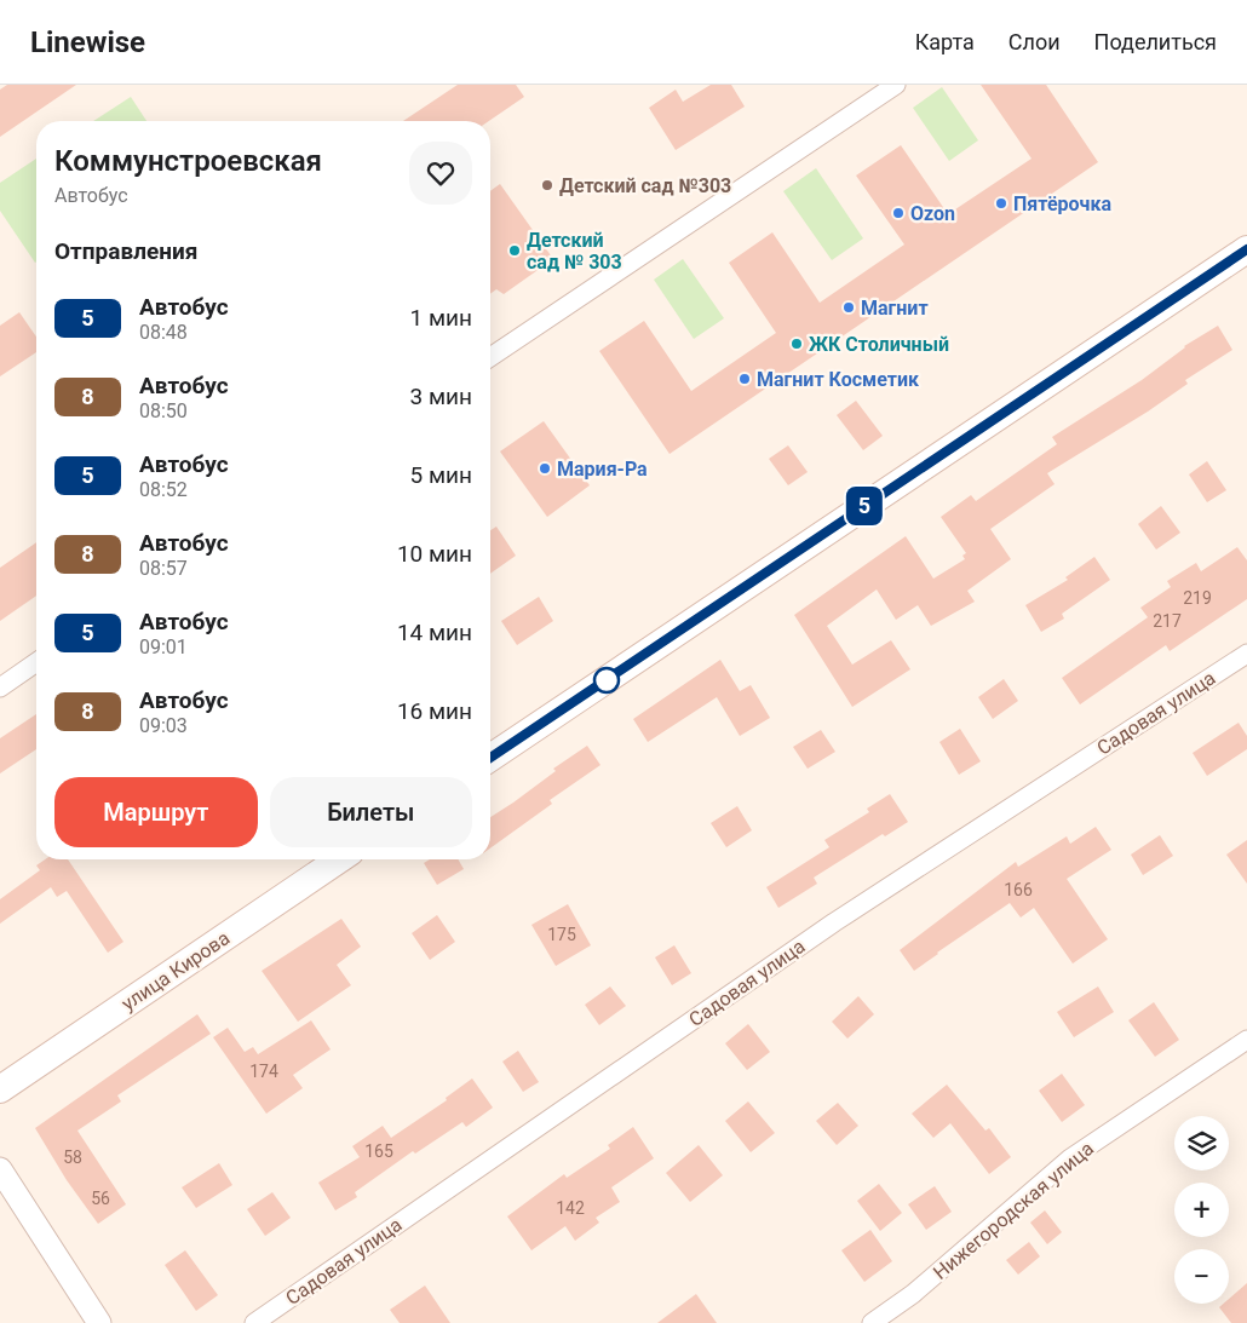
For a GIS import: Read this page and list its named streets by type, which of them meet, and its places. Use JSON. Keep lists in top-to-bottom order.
{
  "streets": {
    "main road": ["улица Кирова"],
    "street": ["Садовая улица", "Нижегородская улица"]
  },
  "places": [
    "Детский сад №303",
    "Пятёрочка",
    "Ozon",
    "Детский сад № 303",
    "Магнит",
    "ЖК Столичный",
    "Магнит Косметик",
    "Мария-Ра"
  ],
  "lines": ["bus line 5"],
  "house_numbers": [
    "219",
    "217",
    "166",
    "175",
    "174",
    "165",
    "58",
    "56",
    "142"
  ],
  "page": {
    "header": "Linewise",
    "nav": ["Карта", "Слои", "Поделиться"],
    "on_map": "5",
    "heading": [
      ["Коммунстроевская", "Автобус"],
      "Отправления"
    ],
    "list": [
      {
        "mark": "5",
        "name": "Автобус",
        "note": "08:48",
        "value": "1 мин"
      },
      {
        "mark": "8",
        "name": "Автобус",
        "note": "08:50",
        "value": "3 мин"
      },
      {
        "mark": "5",
        "name": "Автобус",
        "note": "08:52",
        "value": "5 мин"
      },
      {
        "mark": "8",
        "name": "Автобус",
        "note": "08:57",
        "value": "10 мин"
      },
      {
        "mark": "5",
        "name": "Автобус",
        "note": "09:01",
        "value": "14 мин"
      },
      {
        "mark": "8",
        "name": "Автобус",
        "note": "09:03",
        "value": "16 мин"
      }
    ],
    "buttons": ["Маршрут", "Билеты"],
    "map_buttons": ["+", "−"]
  }
}
